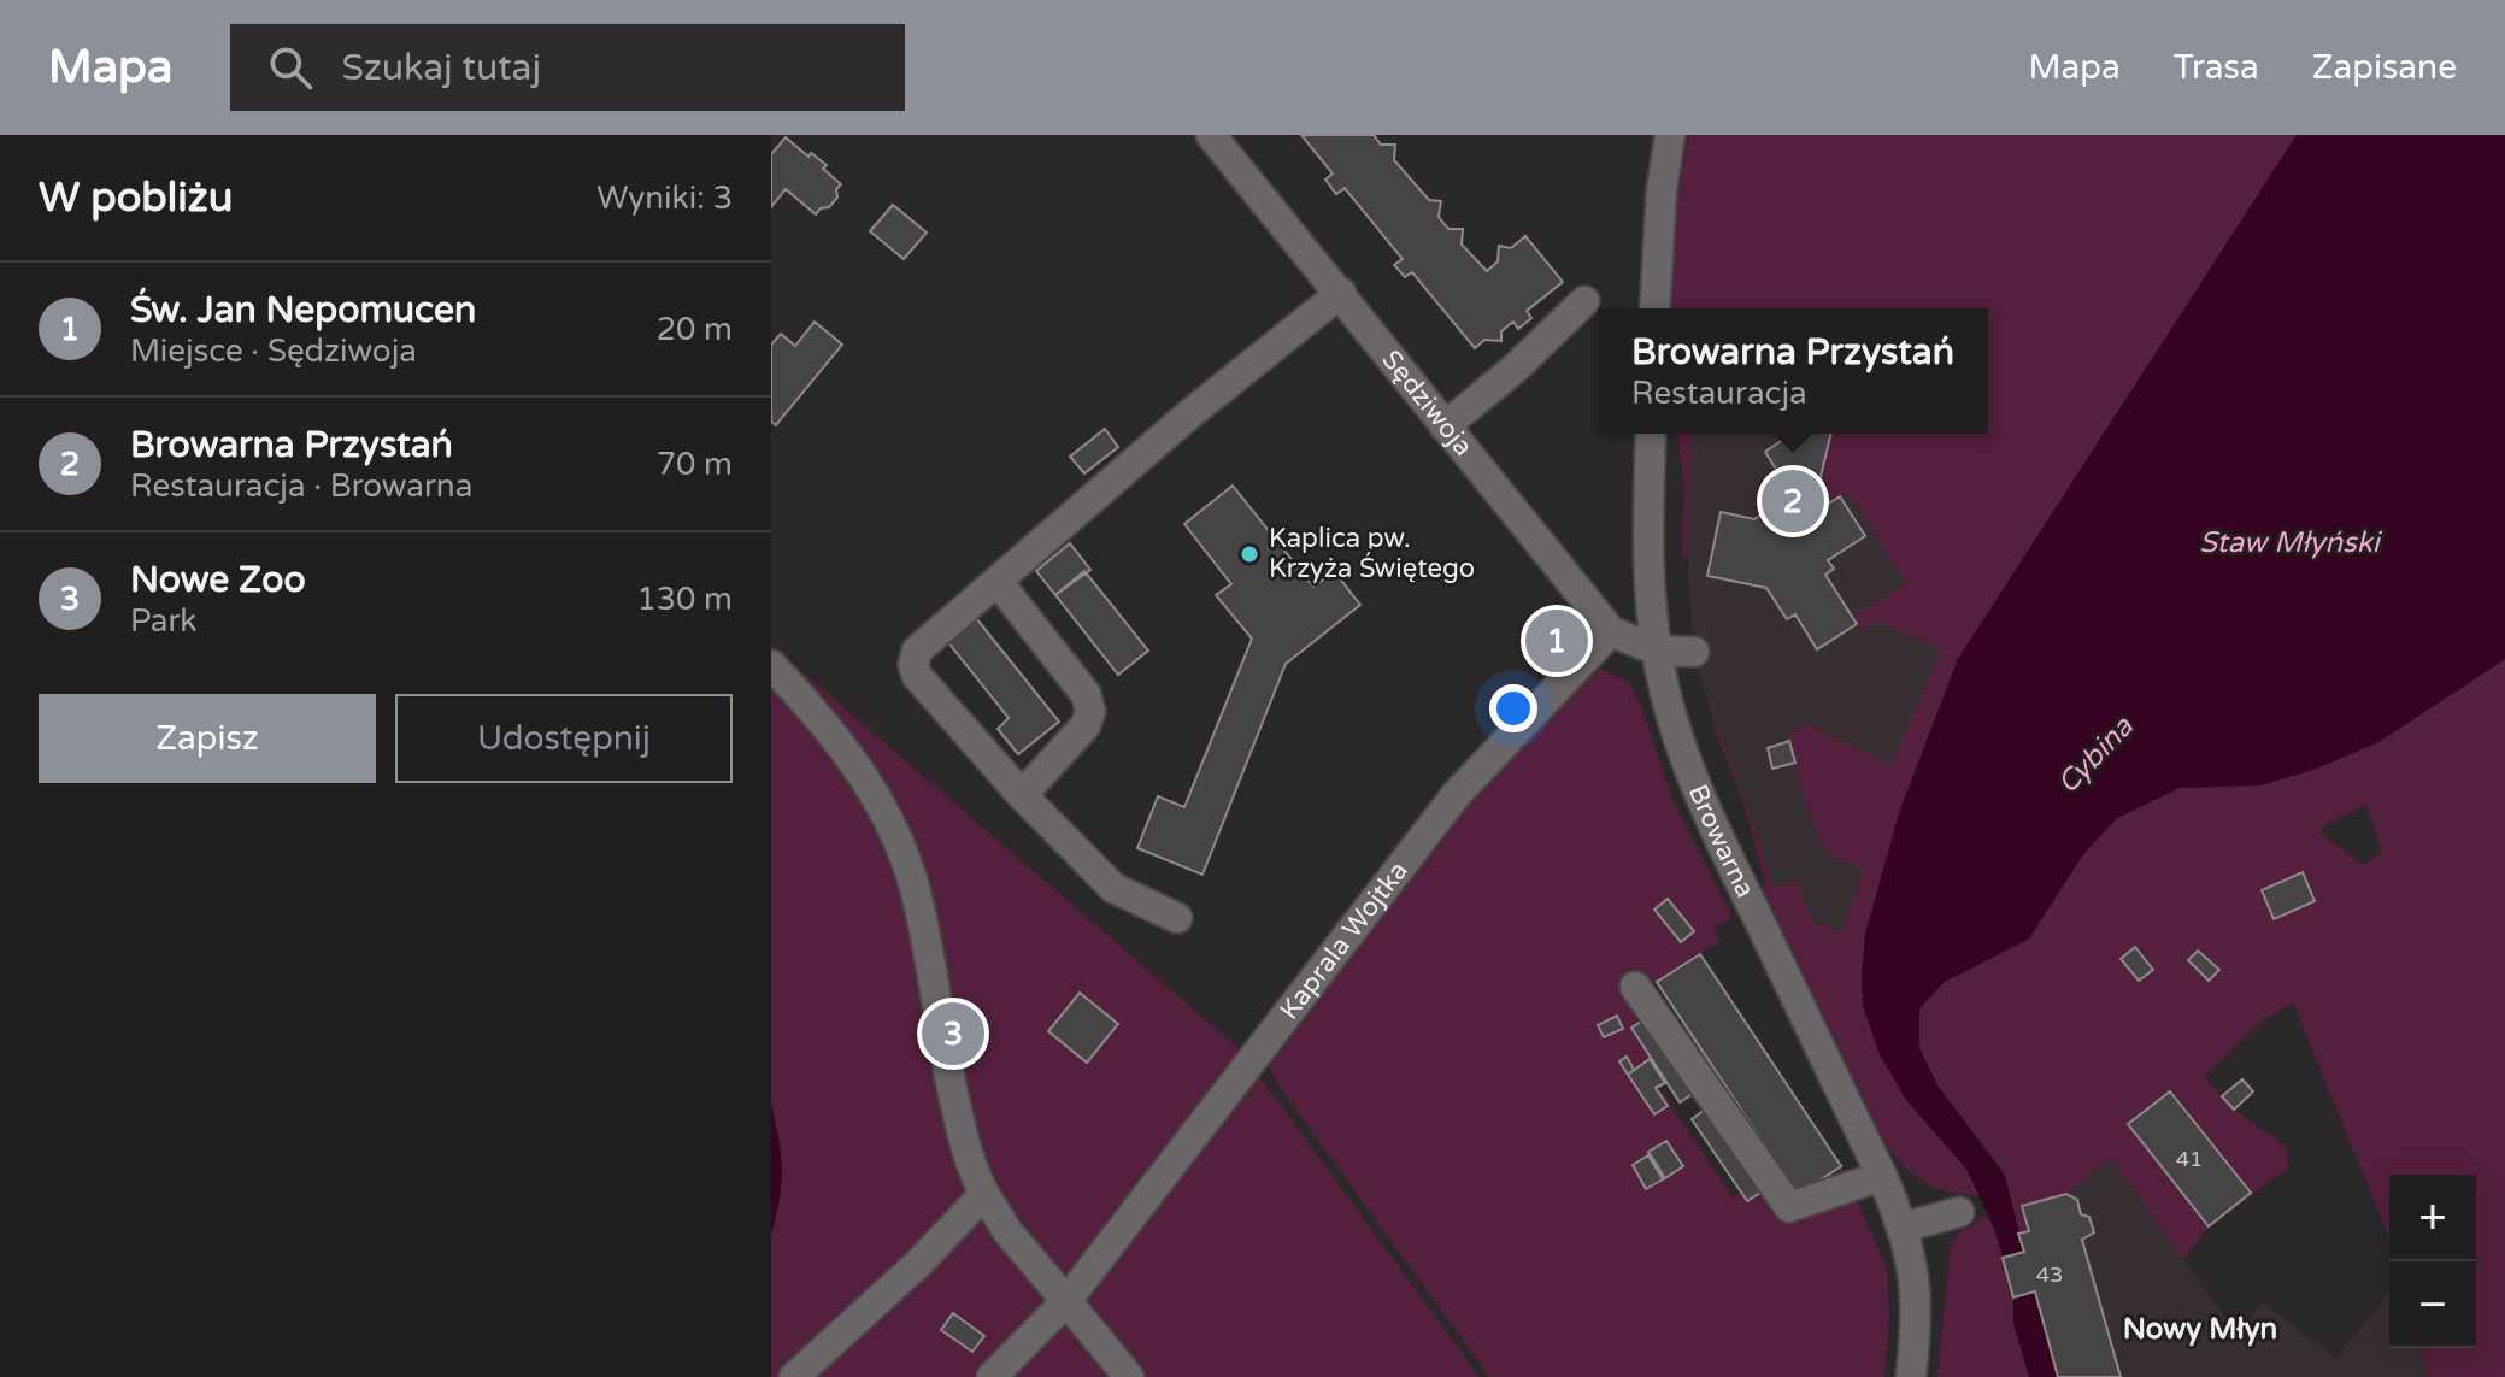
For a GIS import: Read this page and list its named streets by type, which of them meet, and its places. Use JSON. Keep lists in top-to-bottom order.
{
  "streets": {
    "street": ["Sędziwoja", "Browarna", "Kaprala Wojtka"]
  },
  "crossings": [
    ["Sędziwoja", "Browarna"],
    ["Sędziwoja", "Kaprala Wojtka"]
  ],
  "districts": ["Nowy Młyn"],
  "water": ["Staw Młyński", "Cybina"],
  "places": ["Kaplica pw. Krzyża Świętego"],
  "house_numbers": ["41", "43"],
  "page": {
    "header": "Mapa",
    "search": "Szukaj tutaj",
    "nav": ["Mapa", "Trasa", "Zapisane"],
    "heading": ["W pobliżu", "Wyniki: 3"],
    "list": [
      {
        "mark": "1",
        "name": "Św. Jan Nepomucen",
        "note": "Miejsce · Sędziwoja",
        "value": "20 m"
      },
      {
        "mark": "2",
        "name": "Browarna Przystań",
        "note": "Restauracja · Browarna",
        "value": "70 m"
      },
      {
        "mark": "3",
        "name": "Nowe Zoo",
        "note": "Park",
        "value": "130 m"
      }
    ],
    "popup": ["Browarna Przystań", "Restauracja"],
    "pins": ["2", "1", "3"],
    "buttons": ["Zapisz", "Udostępnij"],
    "map_buttons": ["+", "−"]
  }
}
